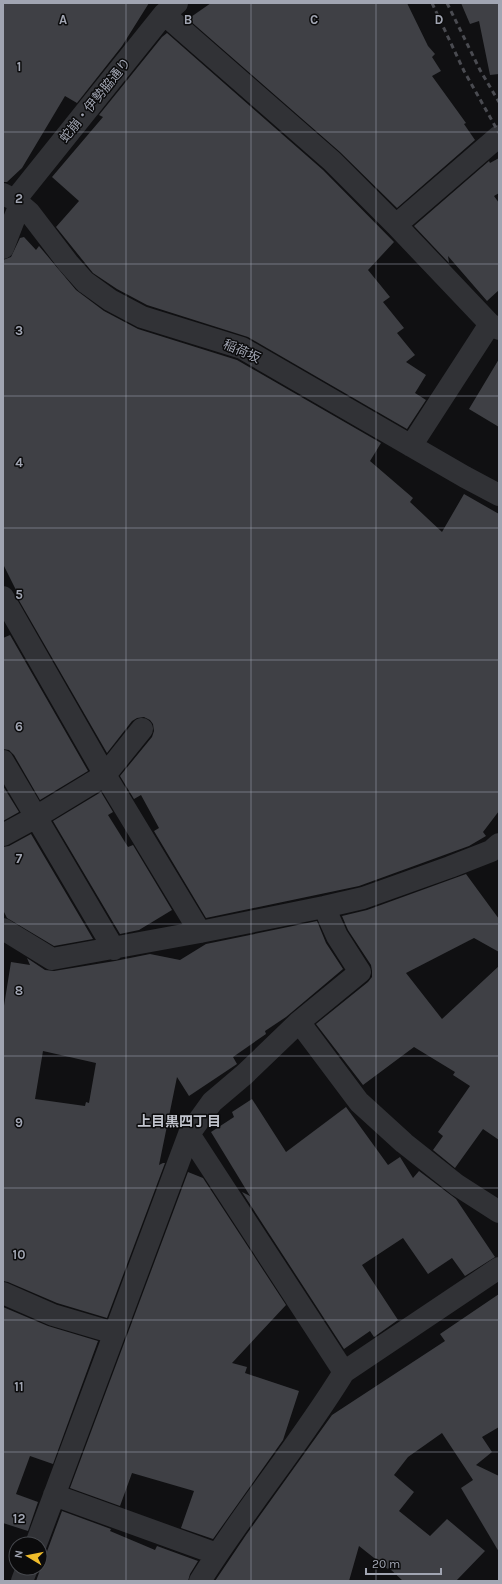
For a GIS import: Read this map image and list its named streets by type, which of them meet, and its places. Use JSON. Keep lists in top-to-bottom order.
{
  "streets": {
    "street": ["蛇崩・伊勢脇通り", "稲荷坂"]
  },
  "crossings": [
    ["蛇崩・伊勢脇通り", "稲荷坂"]
  ],
  "districts": ["上目黒四丁目"],
  "scale_bar": "20 m",
  "north": "left",
  "grid": {
    "columns": [
      "A",
      "B",
      "C",
      "D"
    ],
    "rows": [
      "1",
      "2",
      "3",
      "4",
      "5",
      "6",
      "7",
      "8",
      "9",
      "10",
      "11",
      "12"
    ]
  }
}
